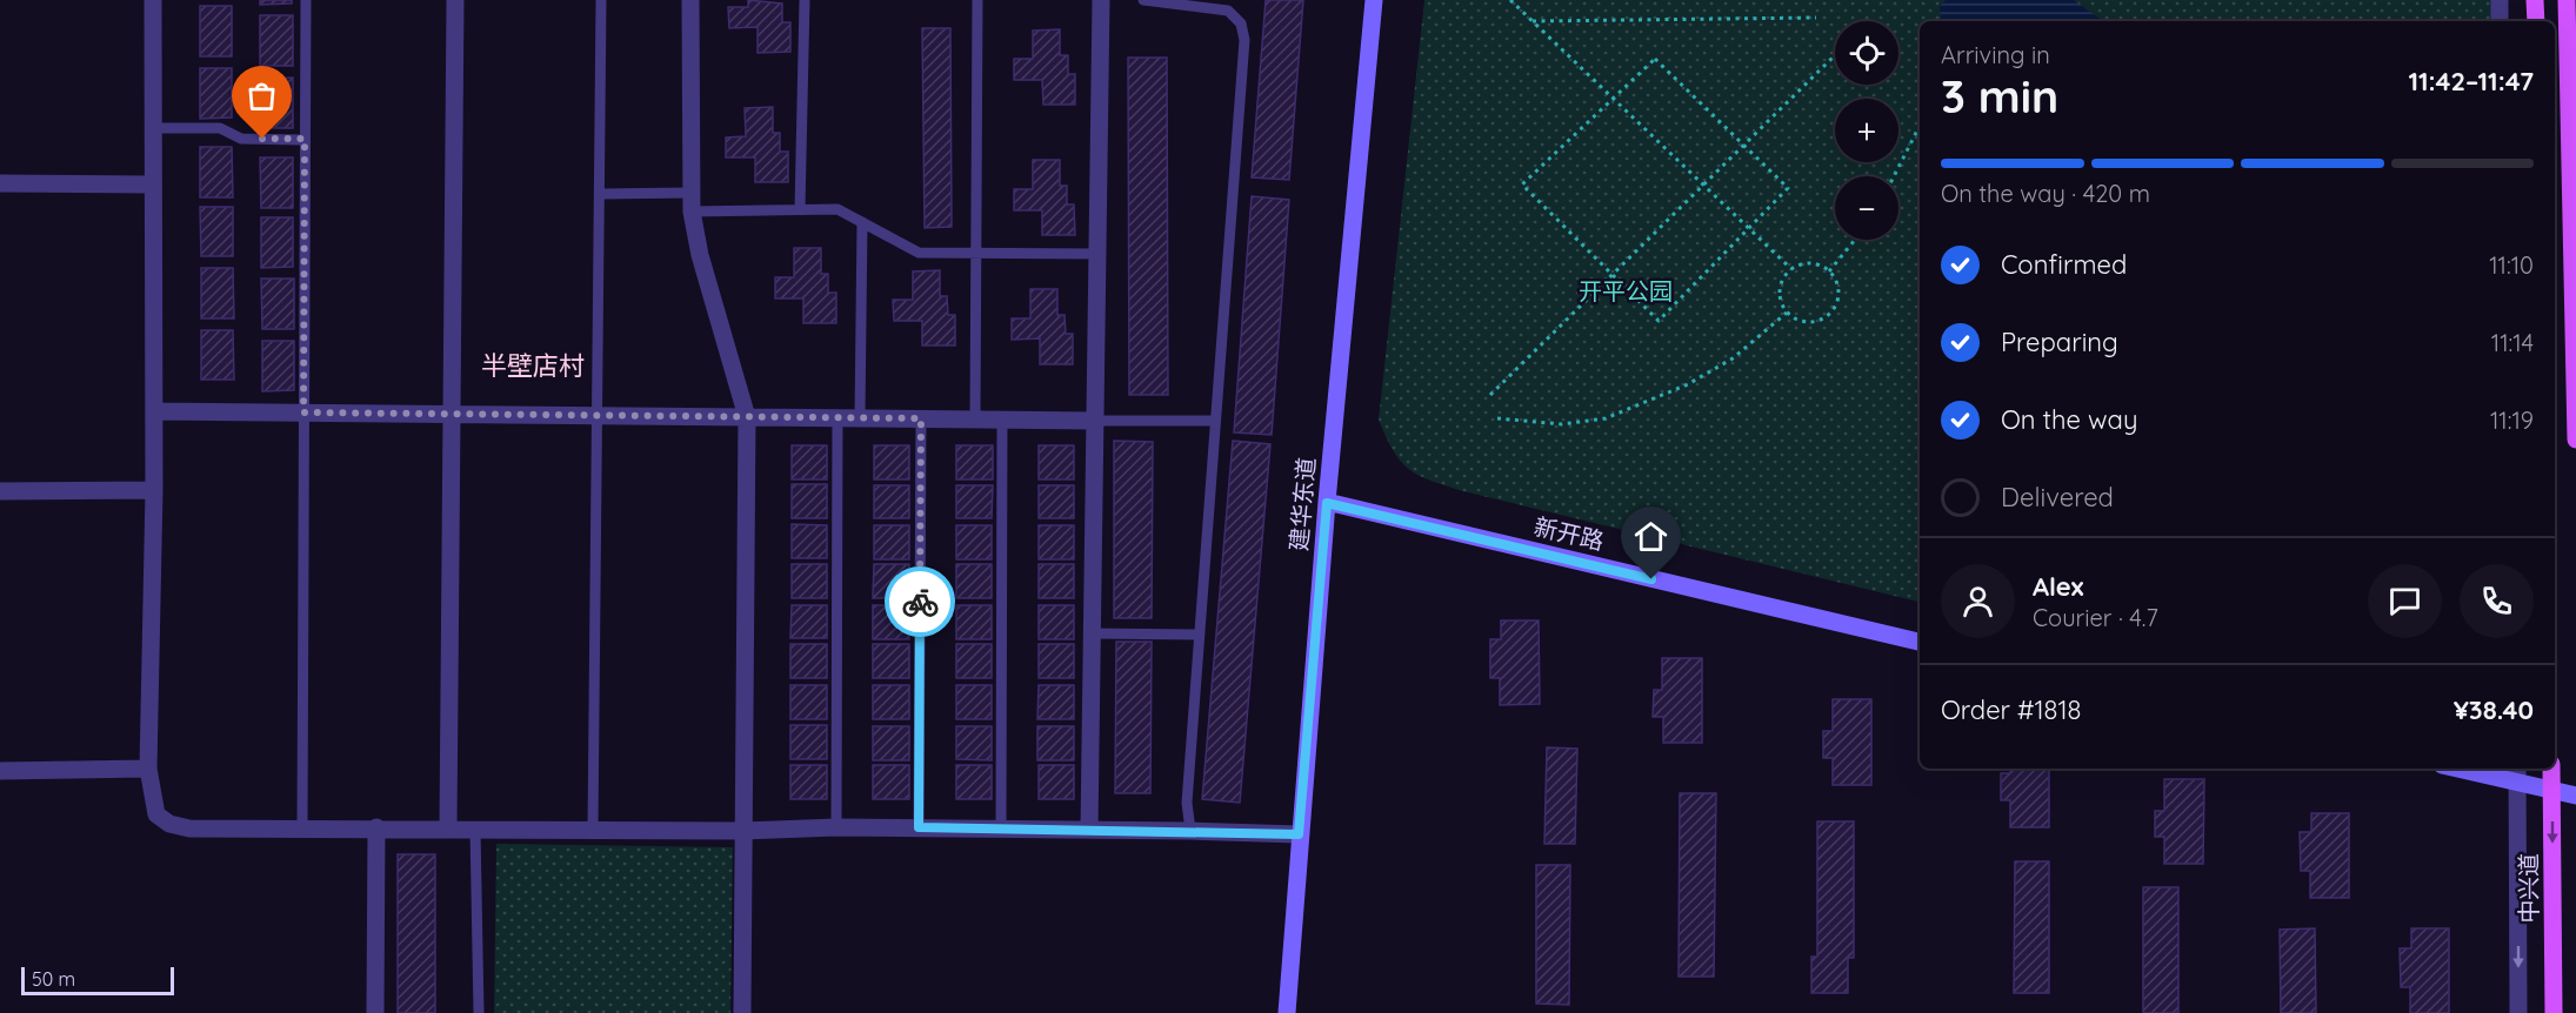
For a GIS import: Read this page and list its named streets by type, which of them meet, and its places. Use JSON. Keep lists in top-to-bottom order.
{
  "streets": {
    "main road": ["建华东道", "新开路", "中兴道"]
  },
  "crossings": [
    ["建华东道", "新开路"]
  ],
  "one_way": ["中兴道"],
  "districts": ["半壁店村"],
  "parks": ["开平公园"],
  "scale_bar": "50 m",
  "page": {
    "map_buttons": ["+", "−"],
    "heading": ["3 min", "Arriving in", "11:42–11:47"],
    "panel": [
      "Alex",
      "Courier · 4.7",
      "Order #1818",
      "¥38.40"
    ],
    "bar": "On the way · 420 m",
    "list": [
      ["Confirmed", "11:10"],
      ["Preparing", "11:14"],
      ["On the way", "11:19"],
      "Delivered"
    ],
    "scale": "50 m"
  }
}
